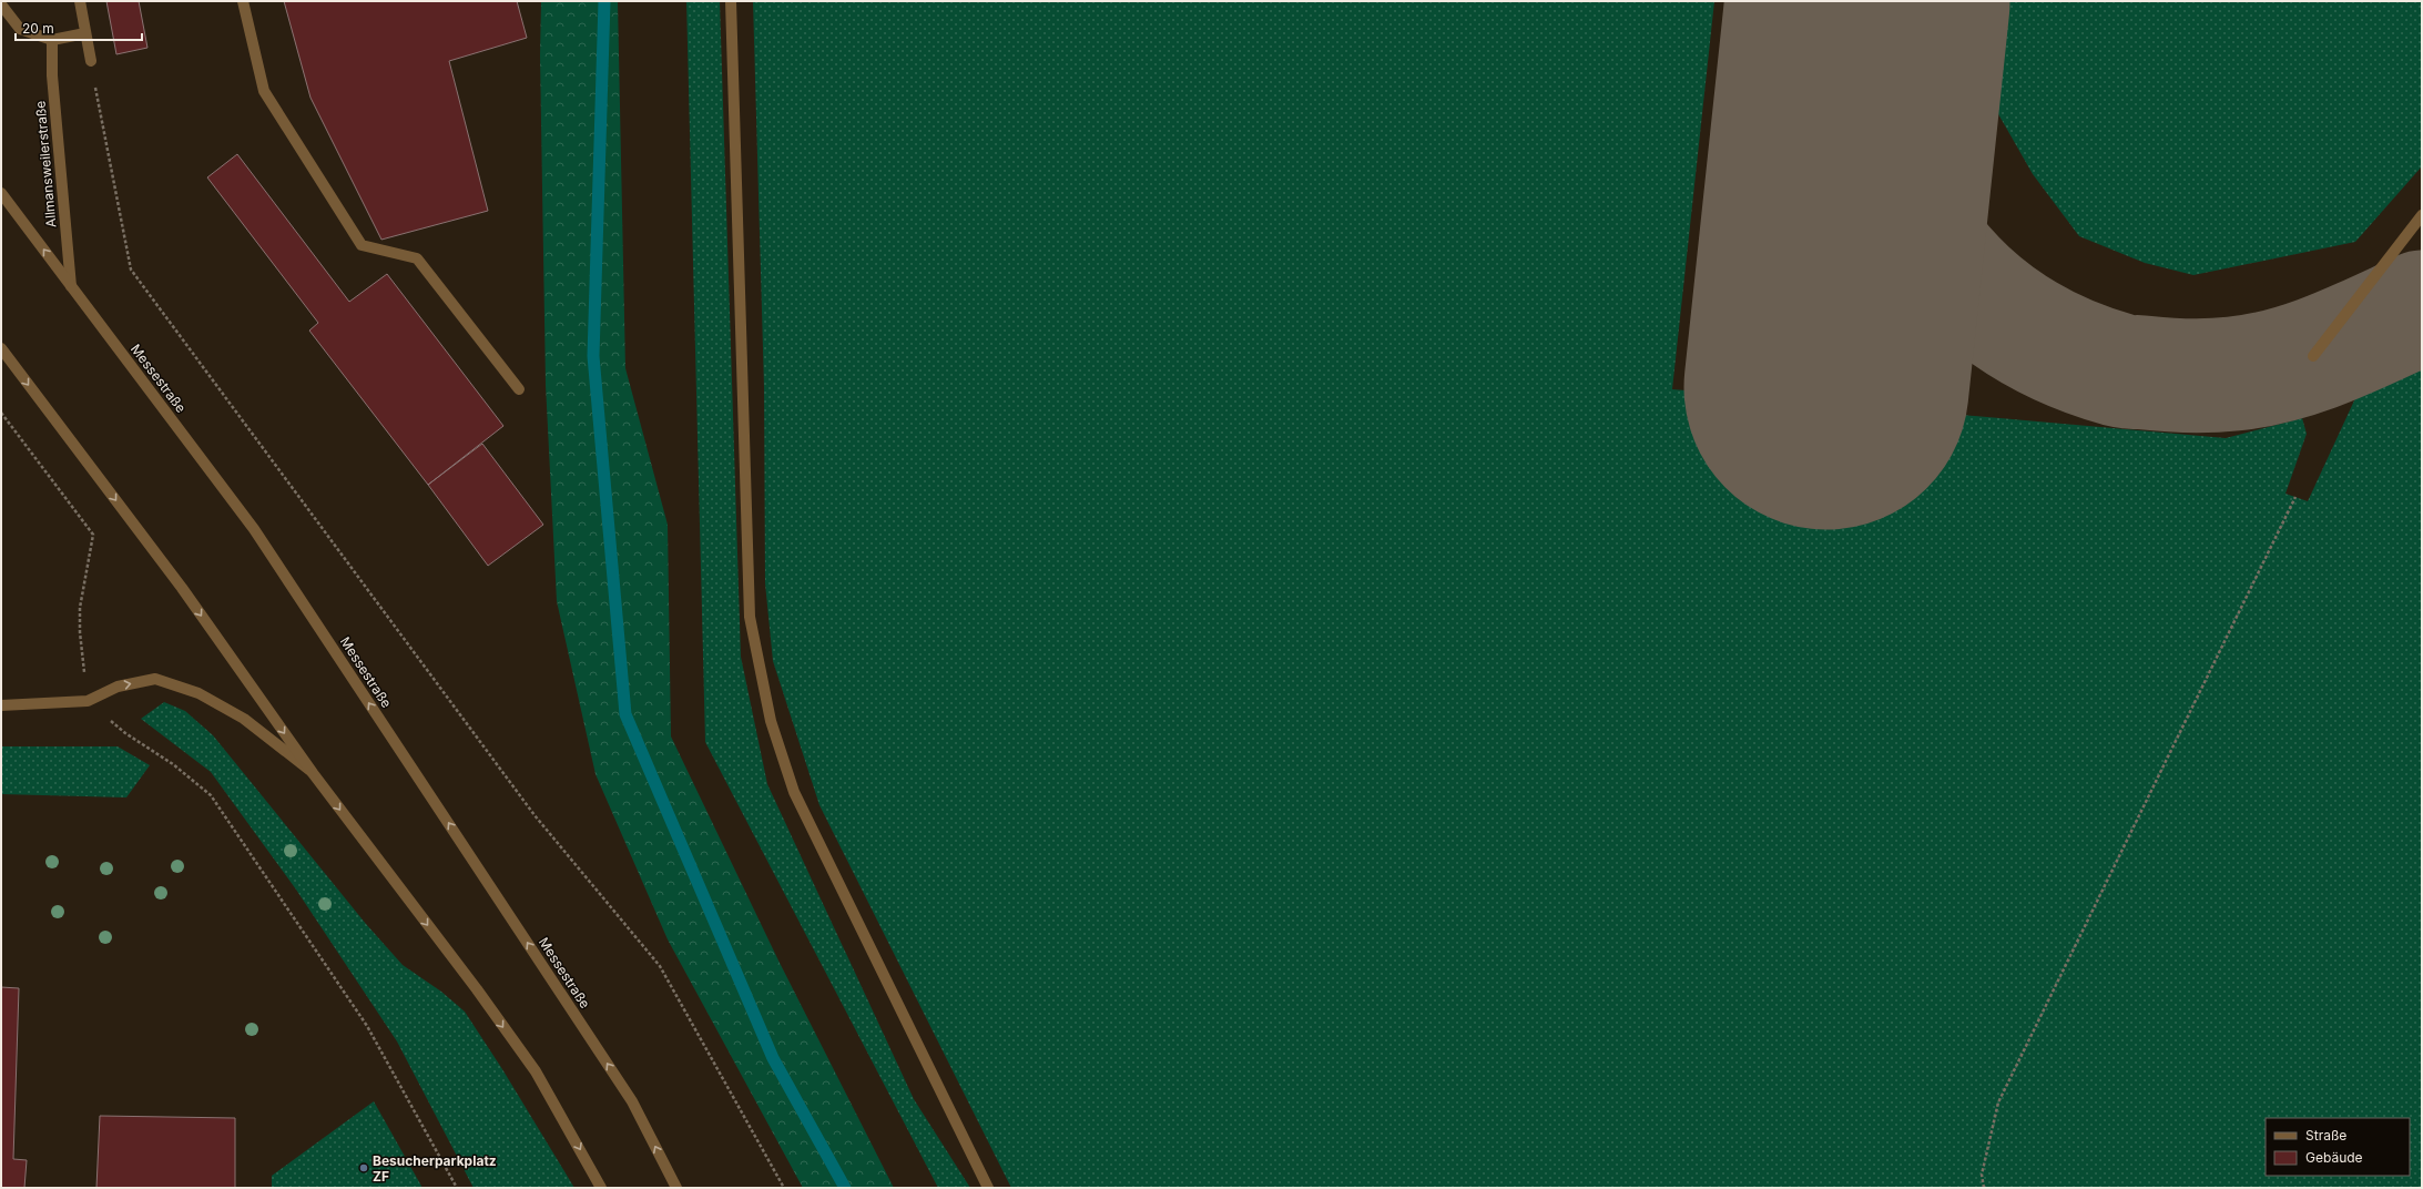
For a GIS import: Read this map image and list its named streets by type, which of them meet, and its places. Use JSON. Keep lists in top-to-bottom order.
{
  "streets": {
    "street": ["Allmansweilerstraße", "Messestraße"]
  },
  "crossings": [
    ["Allmansweilerstraße", "Messestraße"]
  ],
  "places": ["Besucherparkplatz ZF"],
  "legend": ["Straße", "Gebäude"],
  "scale_bar": "20 m"
}
